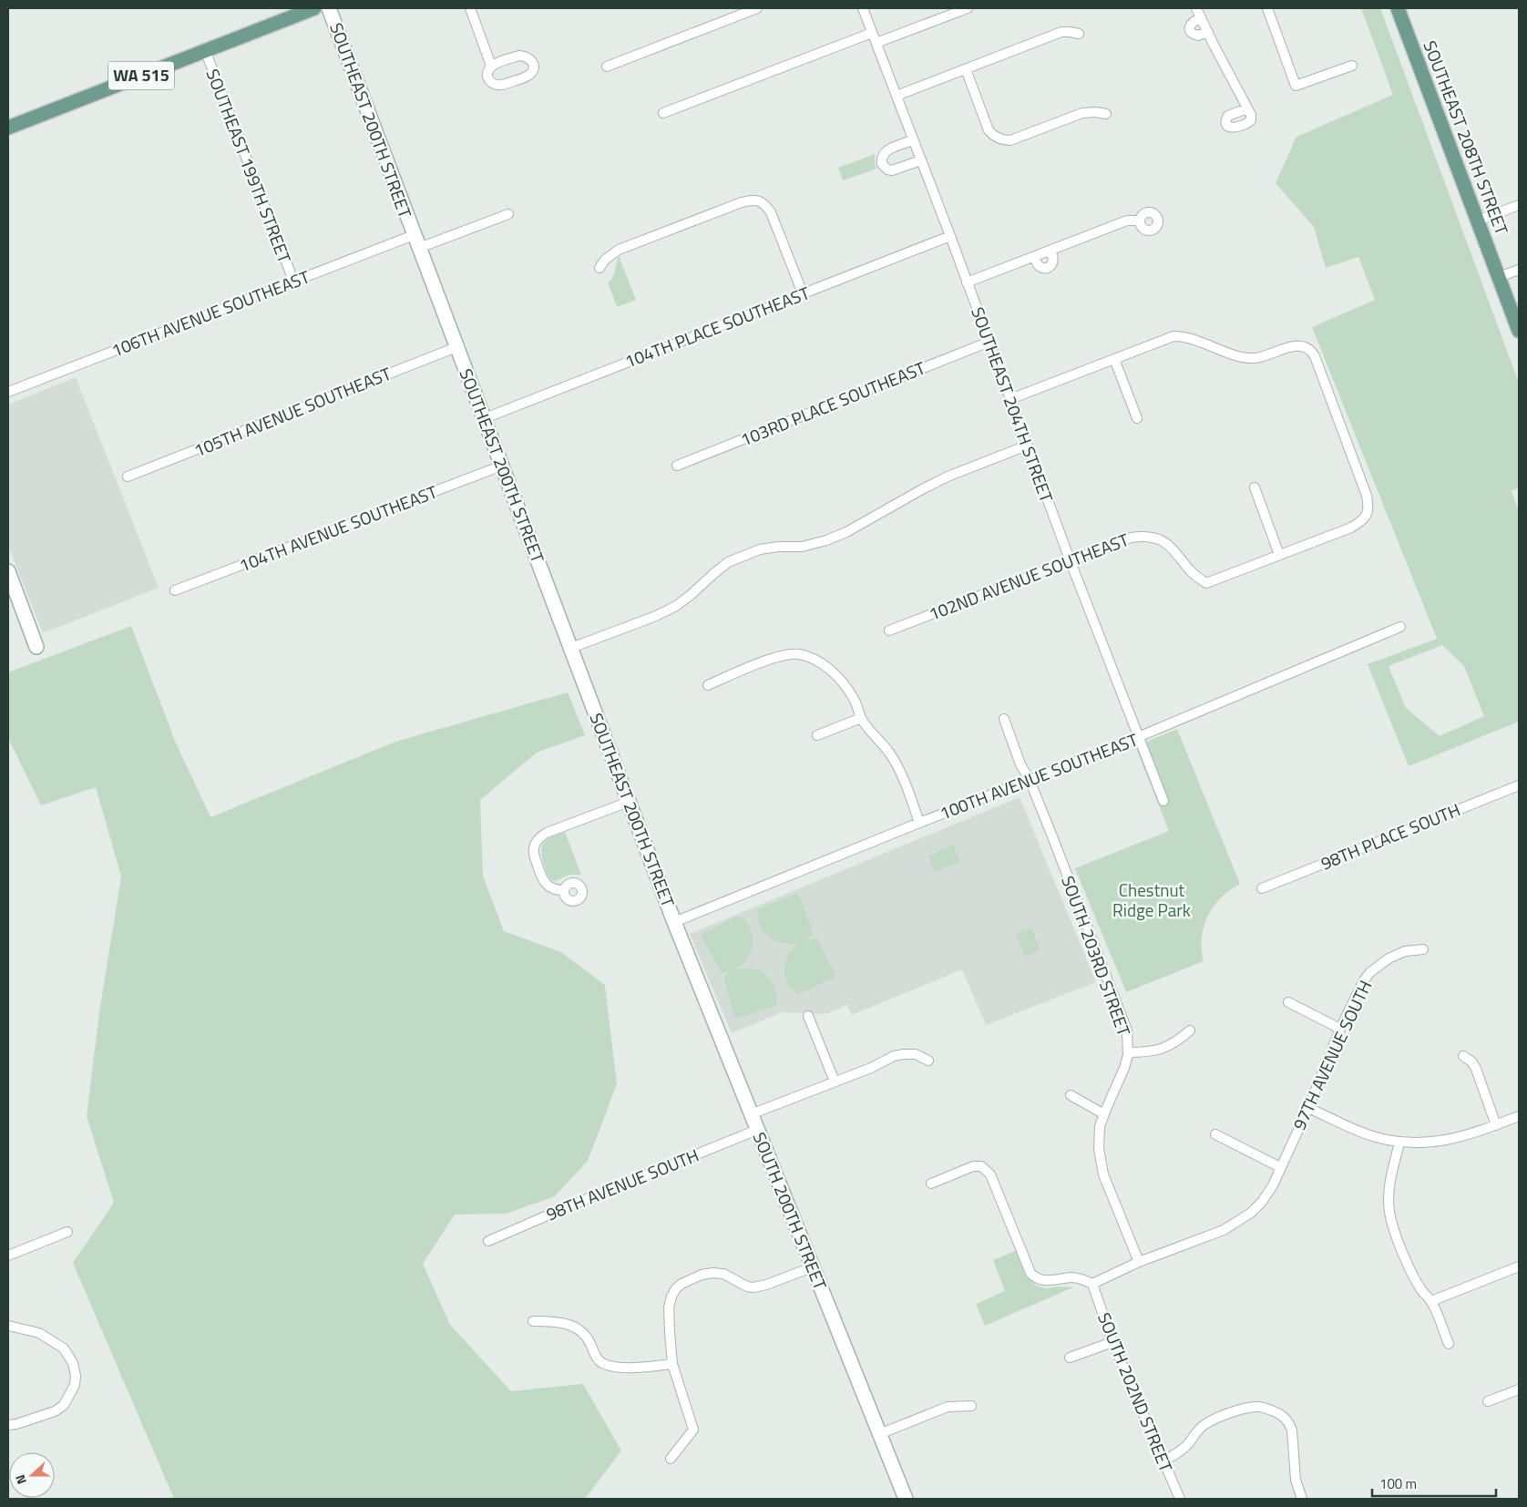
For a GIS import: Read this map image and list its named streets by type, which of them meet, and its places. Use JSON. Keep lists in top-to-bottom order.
{
  "streets": {
    "main road": ["WA 515", "SOUTHEAST 208TH STREET"],
    "street": [
      "SOUTHEAST 200TH STREET",
      "SOUTHEAST 199TH STREET",
      "106TH AVENUE SOUTHEAST",
      "104TH PLACE SOUTHEAST",
      "103RD PLACE SOUTHEAST",
      "SOUTHEAST 204TH STREET",
      "105TH AVENUE SOUTHEAST",
      "104TH AVENUE SOUTHEAST",
      "102ND AVENUE SOUTHEAST",
      "100TH AVENUE SOUTHEAST",
      "98TH PLACE SOUTH",
      "SOUTH 203RD STREET",
      "97TH AVENUE SOUTH",
      "98TH AVENUE SOUTH",
      "SOUTH 200TH STREET",
      "SOUTH 202ND STREET"
    ]
  },
  "crossings": [
    ["WA 515", "SOUTHEAST 199TH STREET"],
    ["SOUTHEAST 200TH STREET", "106TH AVENUE SOUTHEAST"],
    ["SOUTHEAST 200TH STREET", "104TH PLACE SOUTHEAST"],
    ["SOUTHEAST 200TH STREET", "105TH AVENUE SOUTHEAST"],
    ["SOUTHEAST 200TH STREET", "104TH AVENUE SOUTHEAST"],
    ["SOUTHEAST 200TH STREET", "100TH AVENUE SOUTHEAST"],
    ["SOUTHEAST 200TH STREET", "SOUTH 200TH STREET"],
    ["SOUTHEAST 199TH STREET", "106TH AVENUE SOUTHEAST"],
    ["104TH PLACE SOUTHEAST", "SOUTHEAST 204TH STREET"],
    ["103RD PLACE SOUTHEAST", "SOUTHEAST 204TH STREET"],
    ["SOUTHEAST 204TH STREET", "102ND AVENUE SOUTHEAST"],
    ["SOUTHEAST 204TH STREET", "100TH AVENUE SOUTHEAST"],
    ["100TH AVENUE SOUTHEAST", "SOUTH 203RD STREET"],
    ["100TH AVENUE SOUTHEAST", "SOUTH 200TH STREET"],
    ["SOUTH 203RD STREET", "97TH AVENUE SOUTH"],
    ["97TH AVENUE SOUTH", "SOUTH 202ND STREET"],
    ["98TH AVENUE SOUTH", "SOUTH 200TH STREET"]
  ],
  "parks": ["Chestnut Ridge Park"],
  "scale_bar": "100 m",
  "north": "left"
}
